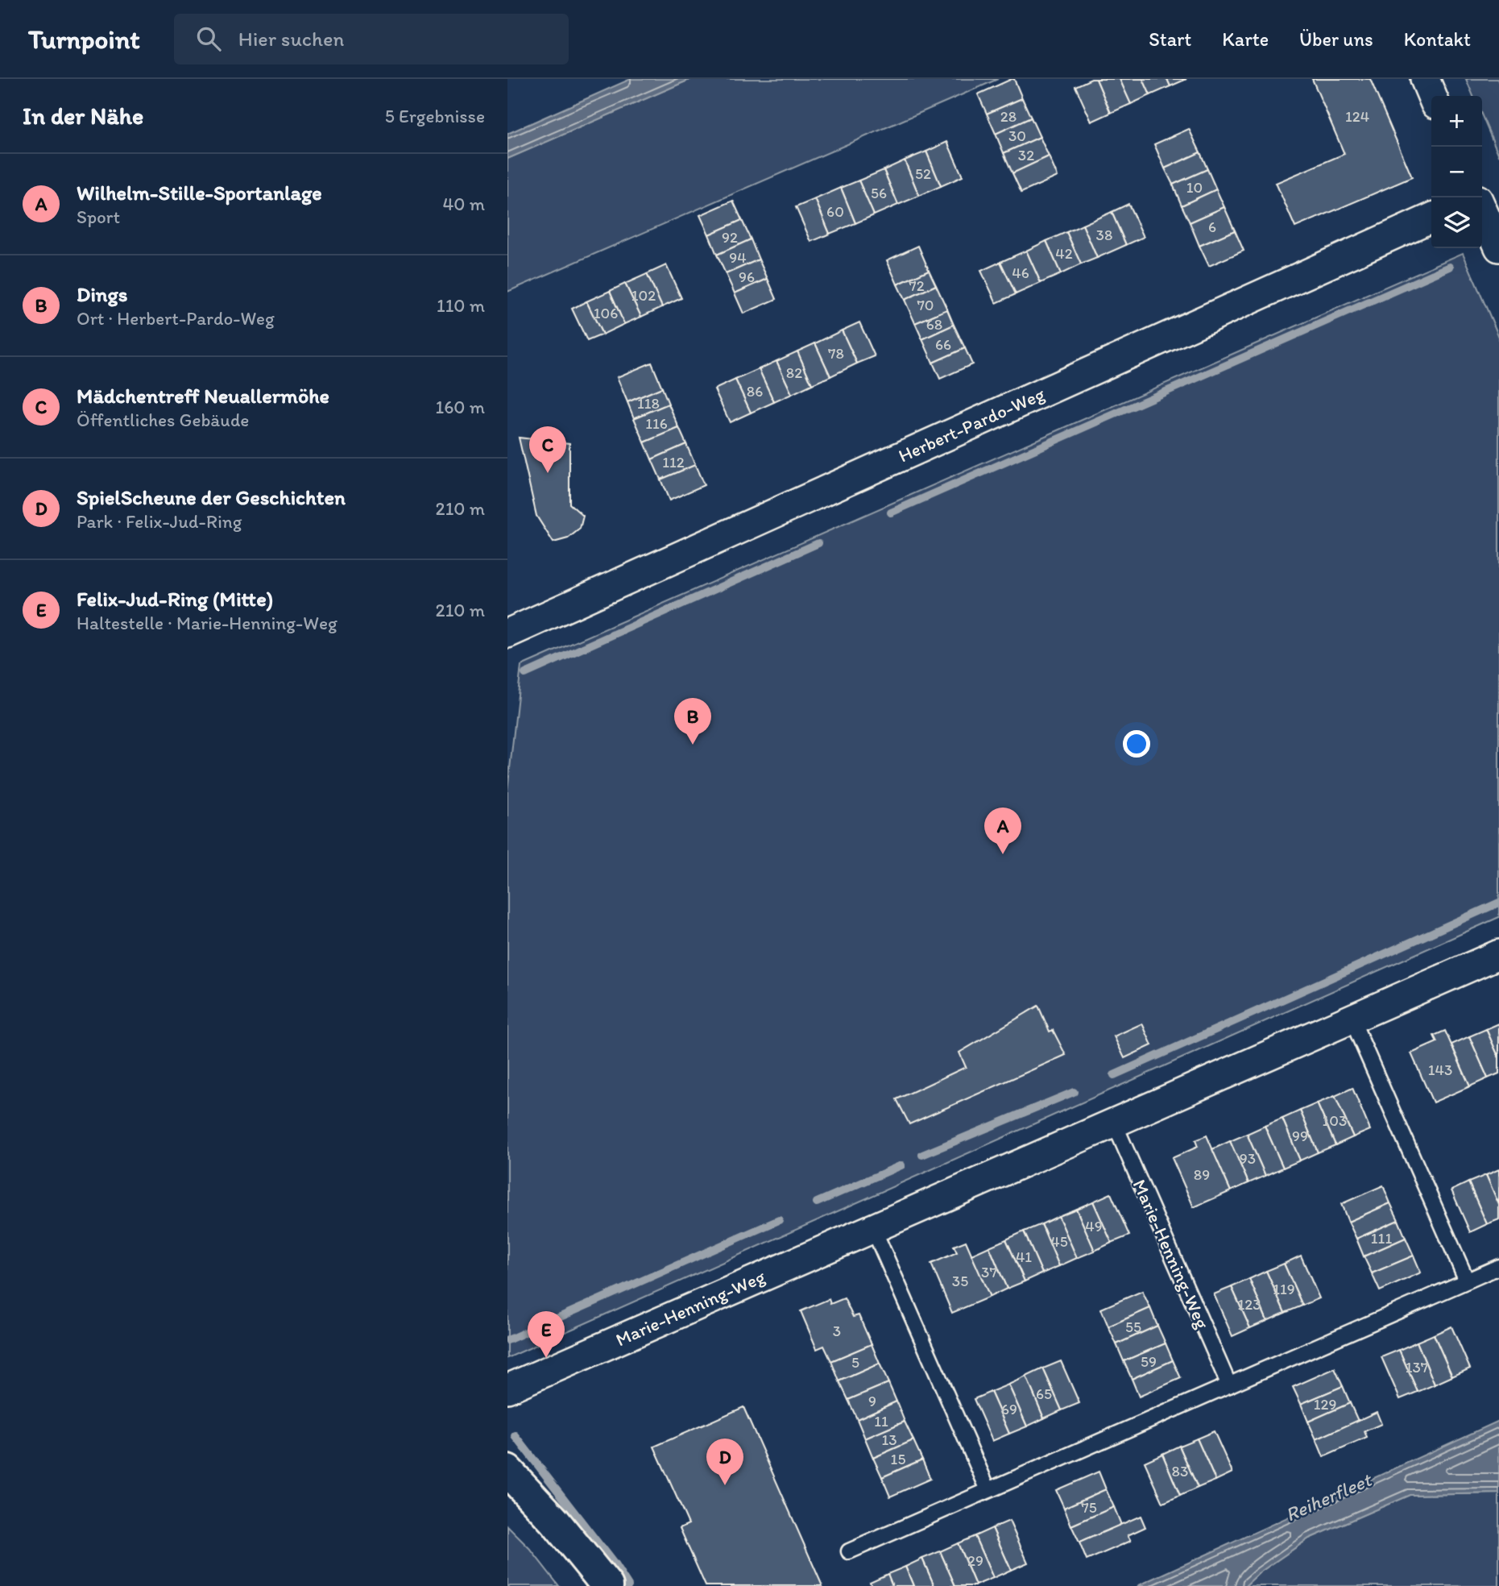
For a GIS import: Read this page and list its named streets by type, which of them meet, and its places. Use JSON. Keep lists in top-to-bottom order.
{
  "streets": {
    "street": ["Herbert-Pardo-Weg", "Marie-Henning-Weg"]
  },
  "water": ["Reiherfleet"],
  "house_numbers": [
    "28",
    "124",
    "30",
    "32",
    "52",
    "10",
    "56",
    "60",
    "6",
    "38",
    "92",
    "42",
    "94",
    "46",
    "96",
    "72",
    "102",
    "70",
    "106",
    "68",
    "66",
    "78",
    "82",
    "86",
    "118",
    "116",
    "112",
    "143",
    "103",
    "99",
    "93",
    "89",
    "49",
    "111",
    "45",
    "41",
    "37",
    "35",
    "119",
    "123",
    "55",
    "3",
    "59",
    "5",
    "137",
    "65",
    "9",
    "129",
    "69",
    "11",
    "13",
    "15",
    "83",
    "75",
    "29"
  ],
  "page": {
    "header": "Turnpoint",
    "search": "Hier suchen",
    "nav": [
      "Start",
      "Karte",
      "Über uns",
      "Kontakt"
    ],
    "heading": ["In der Nähe", "5 Ergebnisse"],
    "map_buttons": ["+", "−"],
    "list": [
      {
        "mark": "A",
        "name": "Wilhelm-Stille-Sportanlage",
        "note": "Sport",
        "value": "40 m"
      },
      {
        "mark": "B",
        "name": "Dings",
        "note": "Ort · Herbert-Pardo-Weg",
        "value": "110 m"
      },
      {
        "mark": "C",
        "name": "Mädchentreff Neuallermöhe",
        "note": "Öffentliches Gebäude",
        "value": "160 m"
      },
      {
        "mark": "D",
        "name": "SpielScheune der Geschichten",
        "note": "Park · Felix-Jud-Ring",
        "value": "210 m"
      },
      {
        "mark": "E",
        "name": "Felix-Jud-Ring (Mitte)",
        "note": "Haltestelle · Marie-Henning-Weg",
        "value": "210 m"
      }
    ],
    "pins": [
      "C",
      "B",
      "A",
      "E",
      "D"
    ]
  }
}
